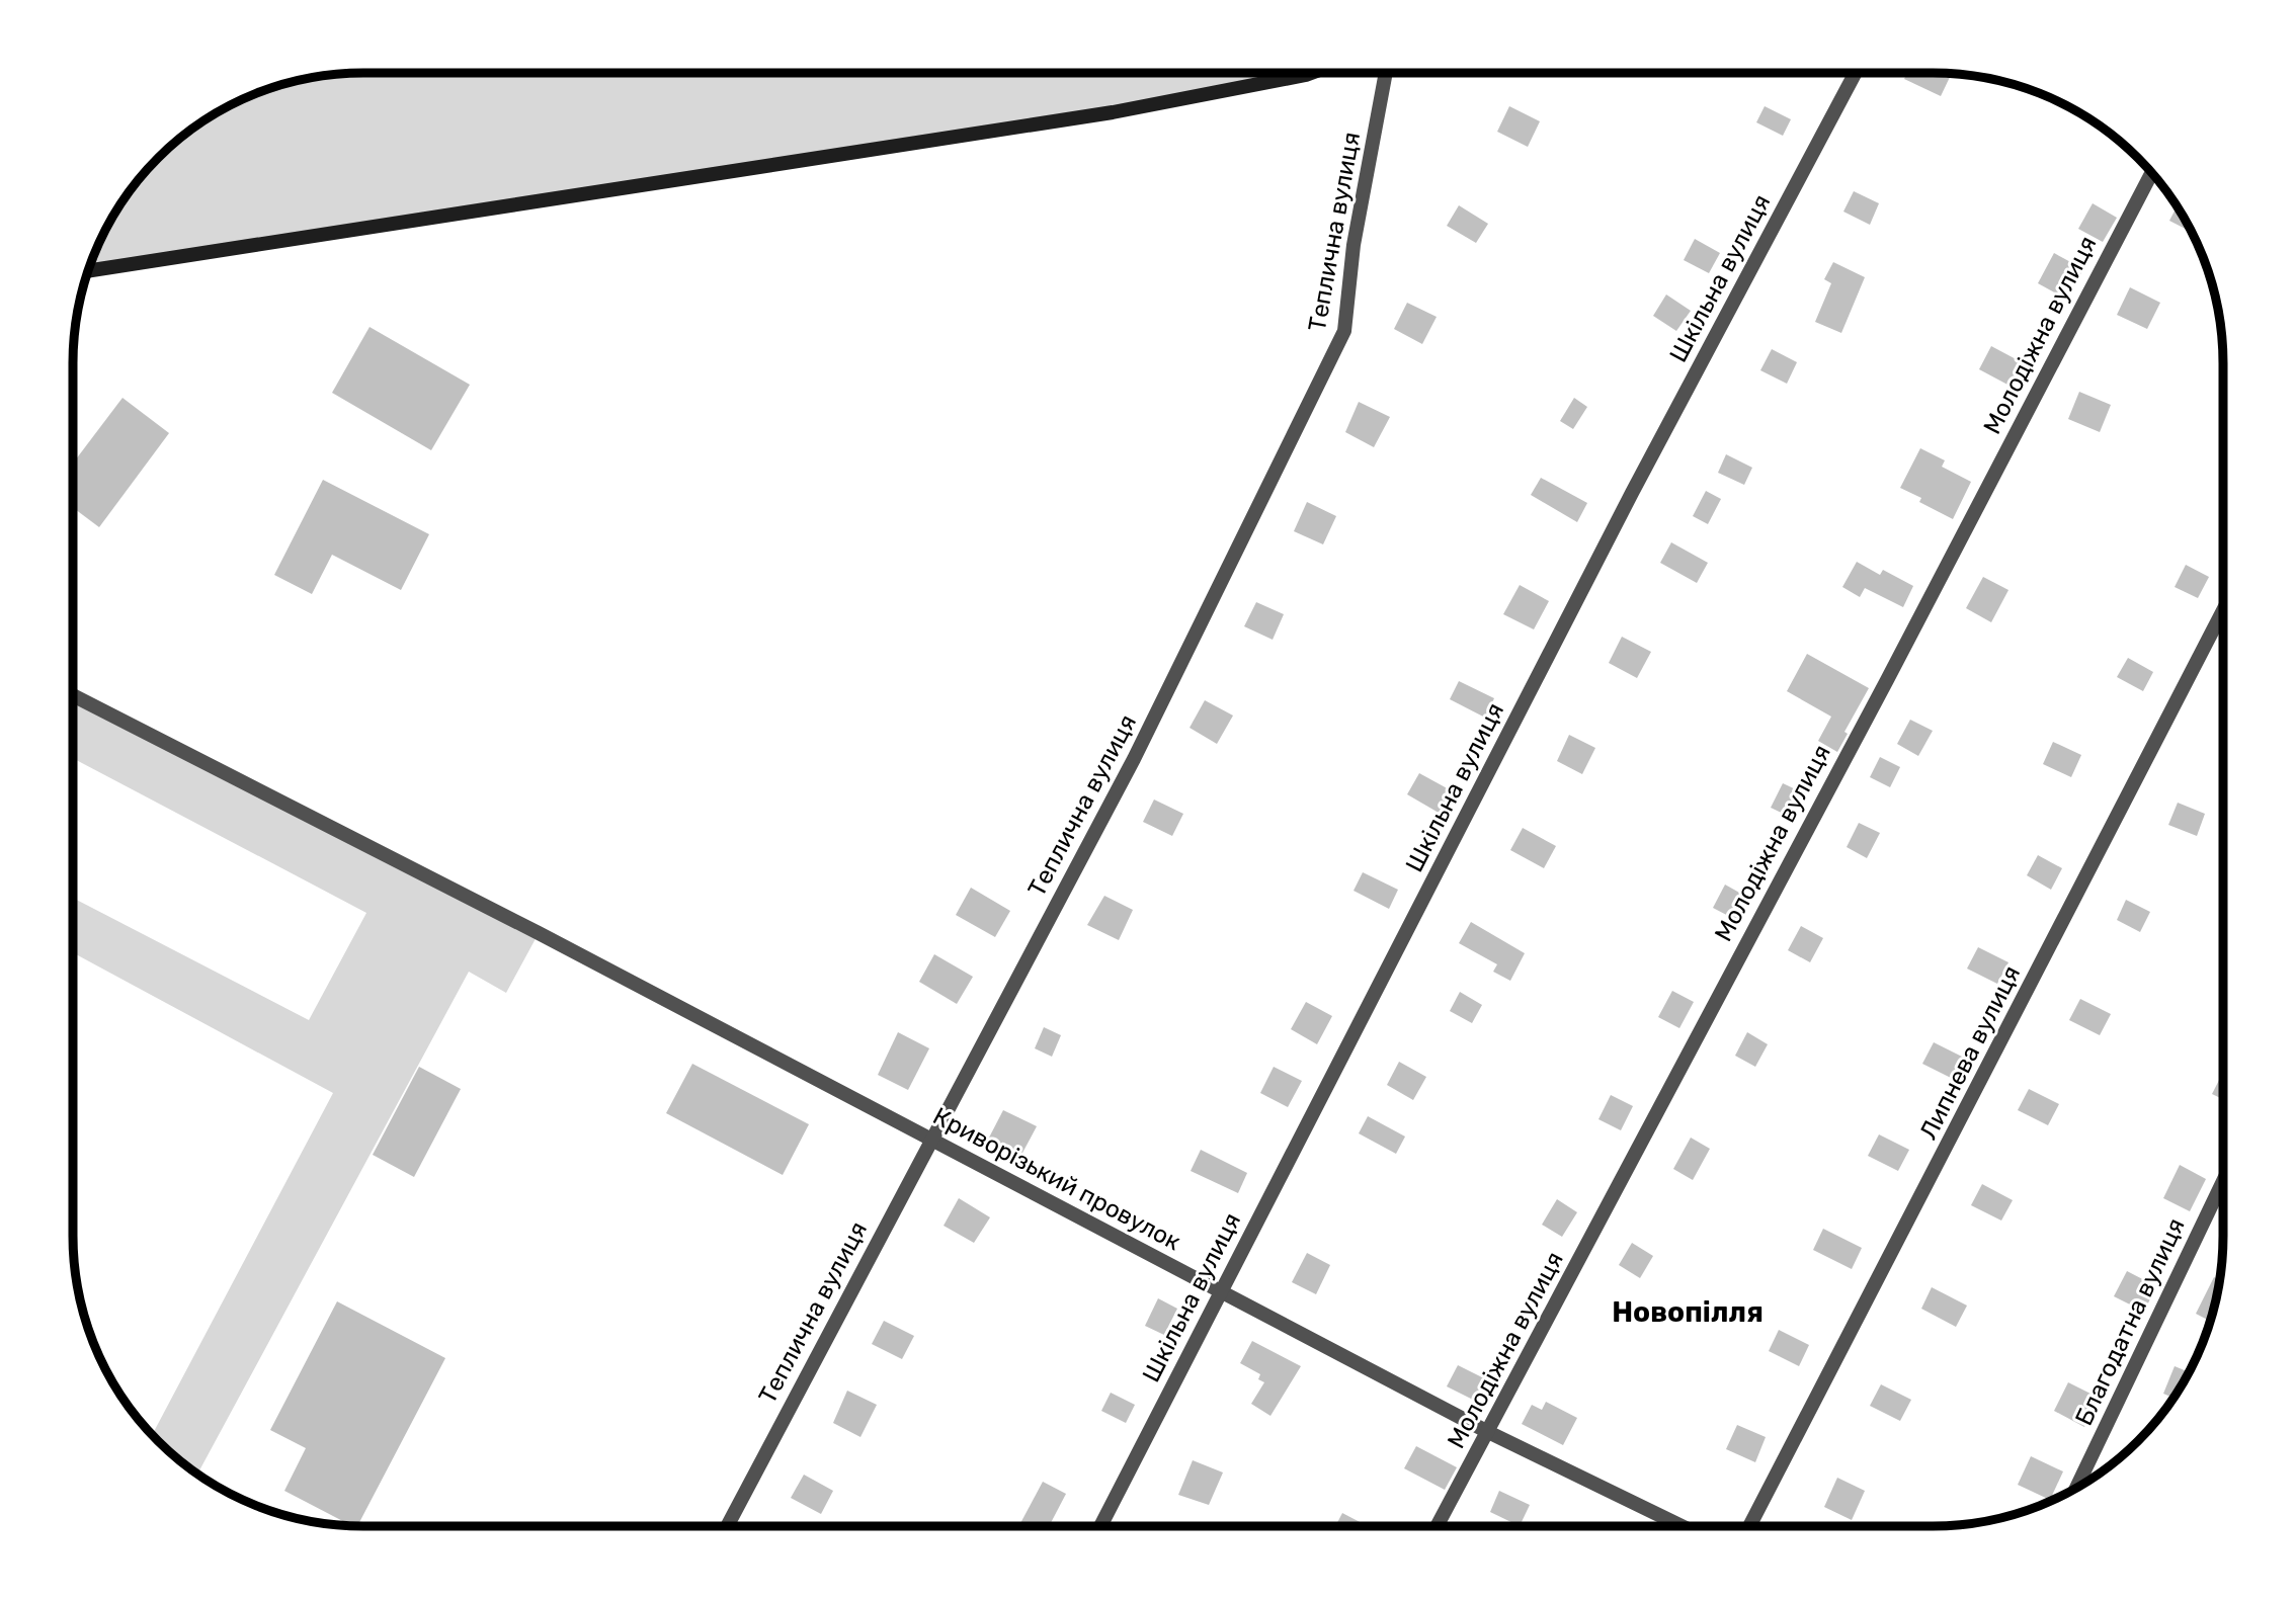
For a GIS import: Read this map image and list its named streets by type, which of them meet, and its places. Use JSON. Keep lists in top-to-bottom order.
{
  "streets": {
    "street": [
      "Теплична вулиця",
      "Шкільна вулиця",
      "Молодіжна вулиця",
      "Липнева вулиця",
      "Криворізький провулок",
      "Благодатна вулиця"
    ]
  },
  "crossings": [
    ["Теплична вулиця", "Криворізький провулок"],
    ["Шкільна вулиця", "Криворізький провулок"],
    ["Молодіжна вулиця", "Криворізький провулок"]
  ],
  "districts": ["Новопілля"]
}
